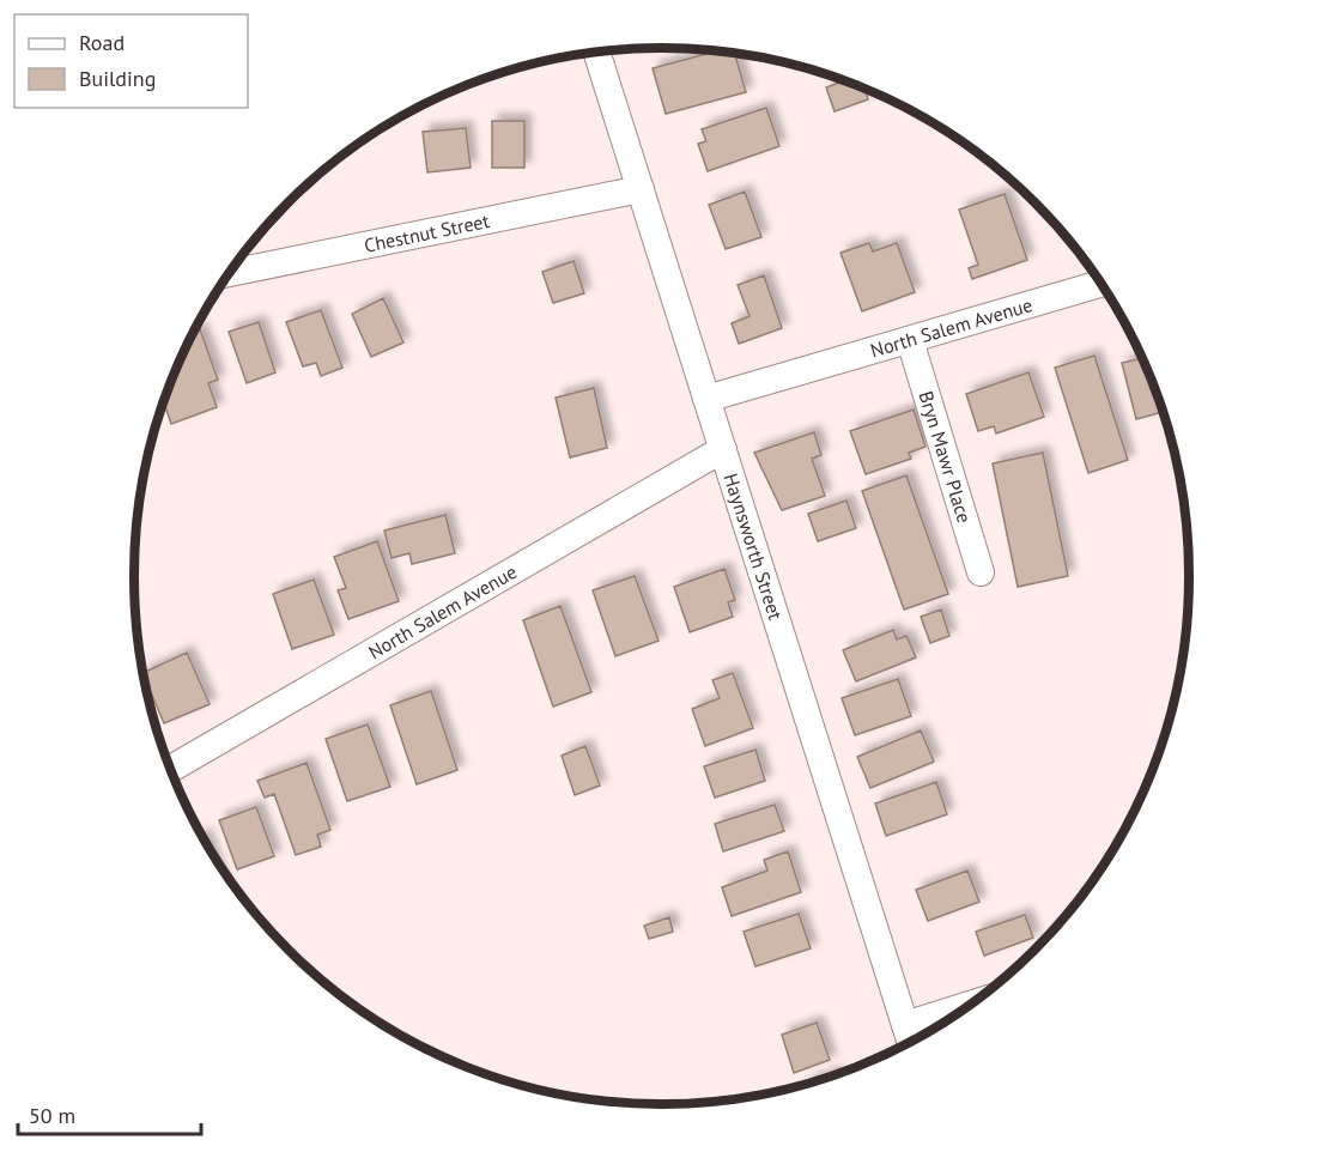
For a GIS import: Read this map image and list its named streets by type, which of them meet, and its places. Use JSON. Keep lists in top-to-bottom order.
{
  "streets": {
    "street": [
      "Chestnut Street",
      "North Salem Avenue",
      "Bryn Mawr Place",
      "Haynsworth Street"
    ]
  },
  "crossings": [
    ["Chestnut Street", "Haynsworth Street"],
    ["North Salem Avenue", "Bryn Mawr Place"],
    ["North Salem Avenue", "Haynsworth Street"]
  ],
  "legend": ["Road", "Building"],
  "scale_bar": "50 m"
}
